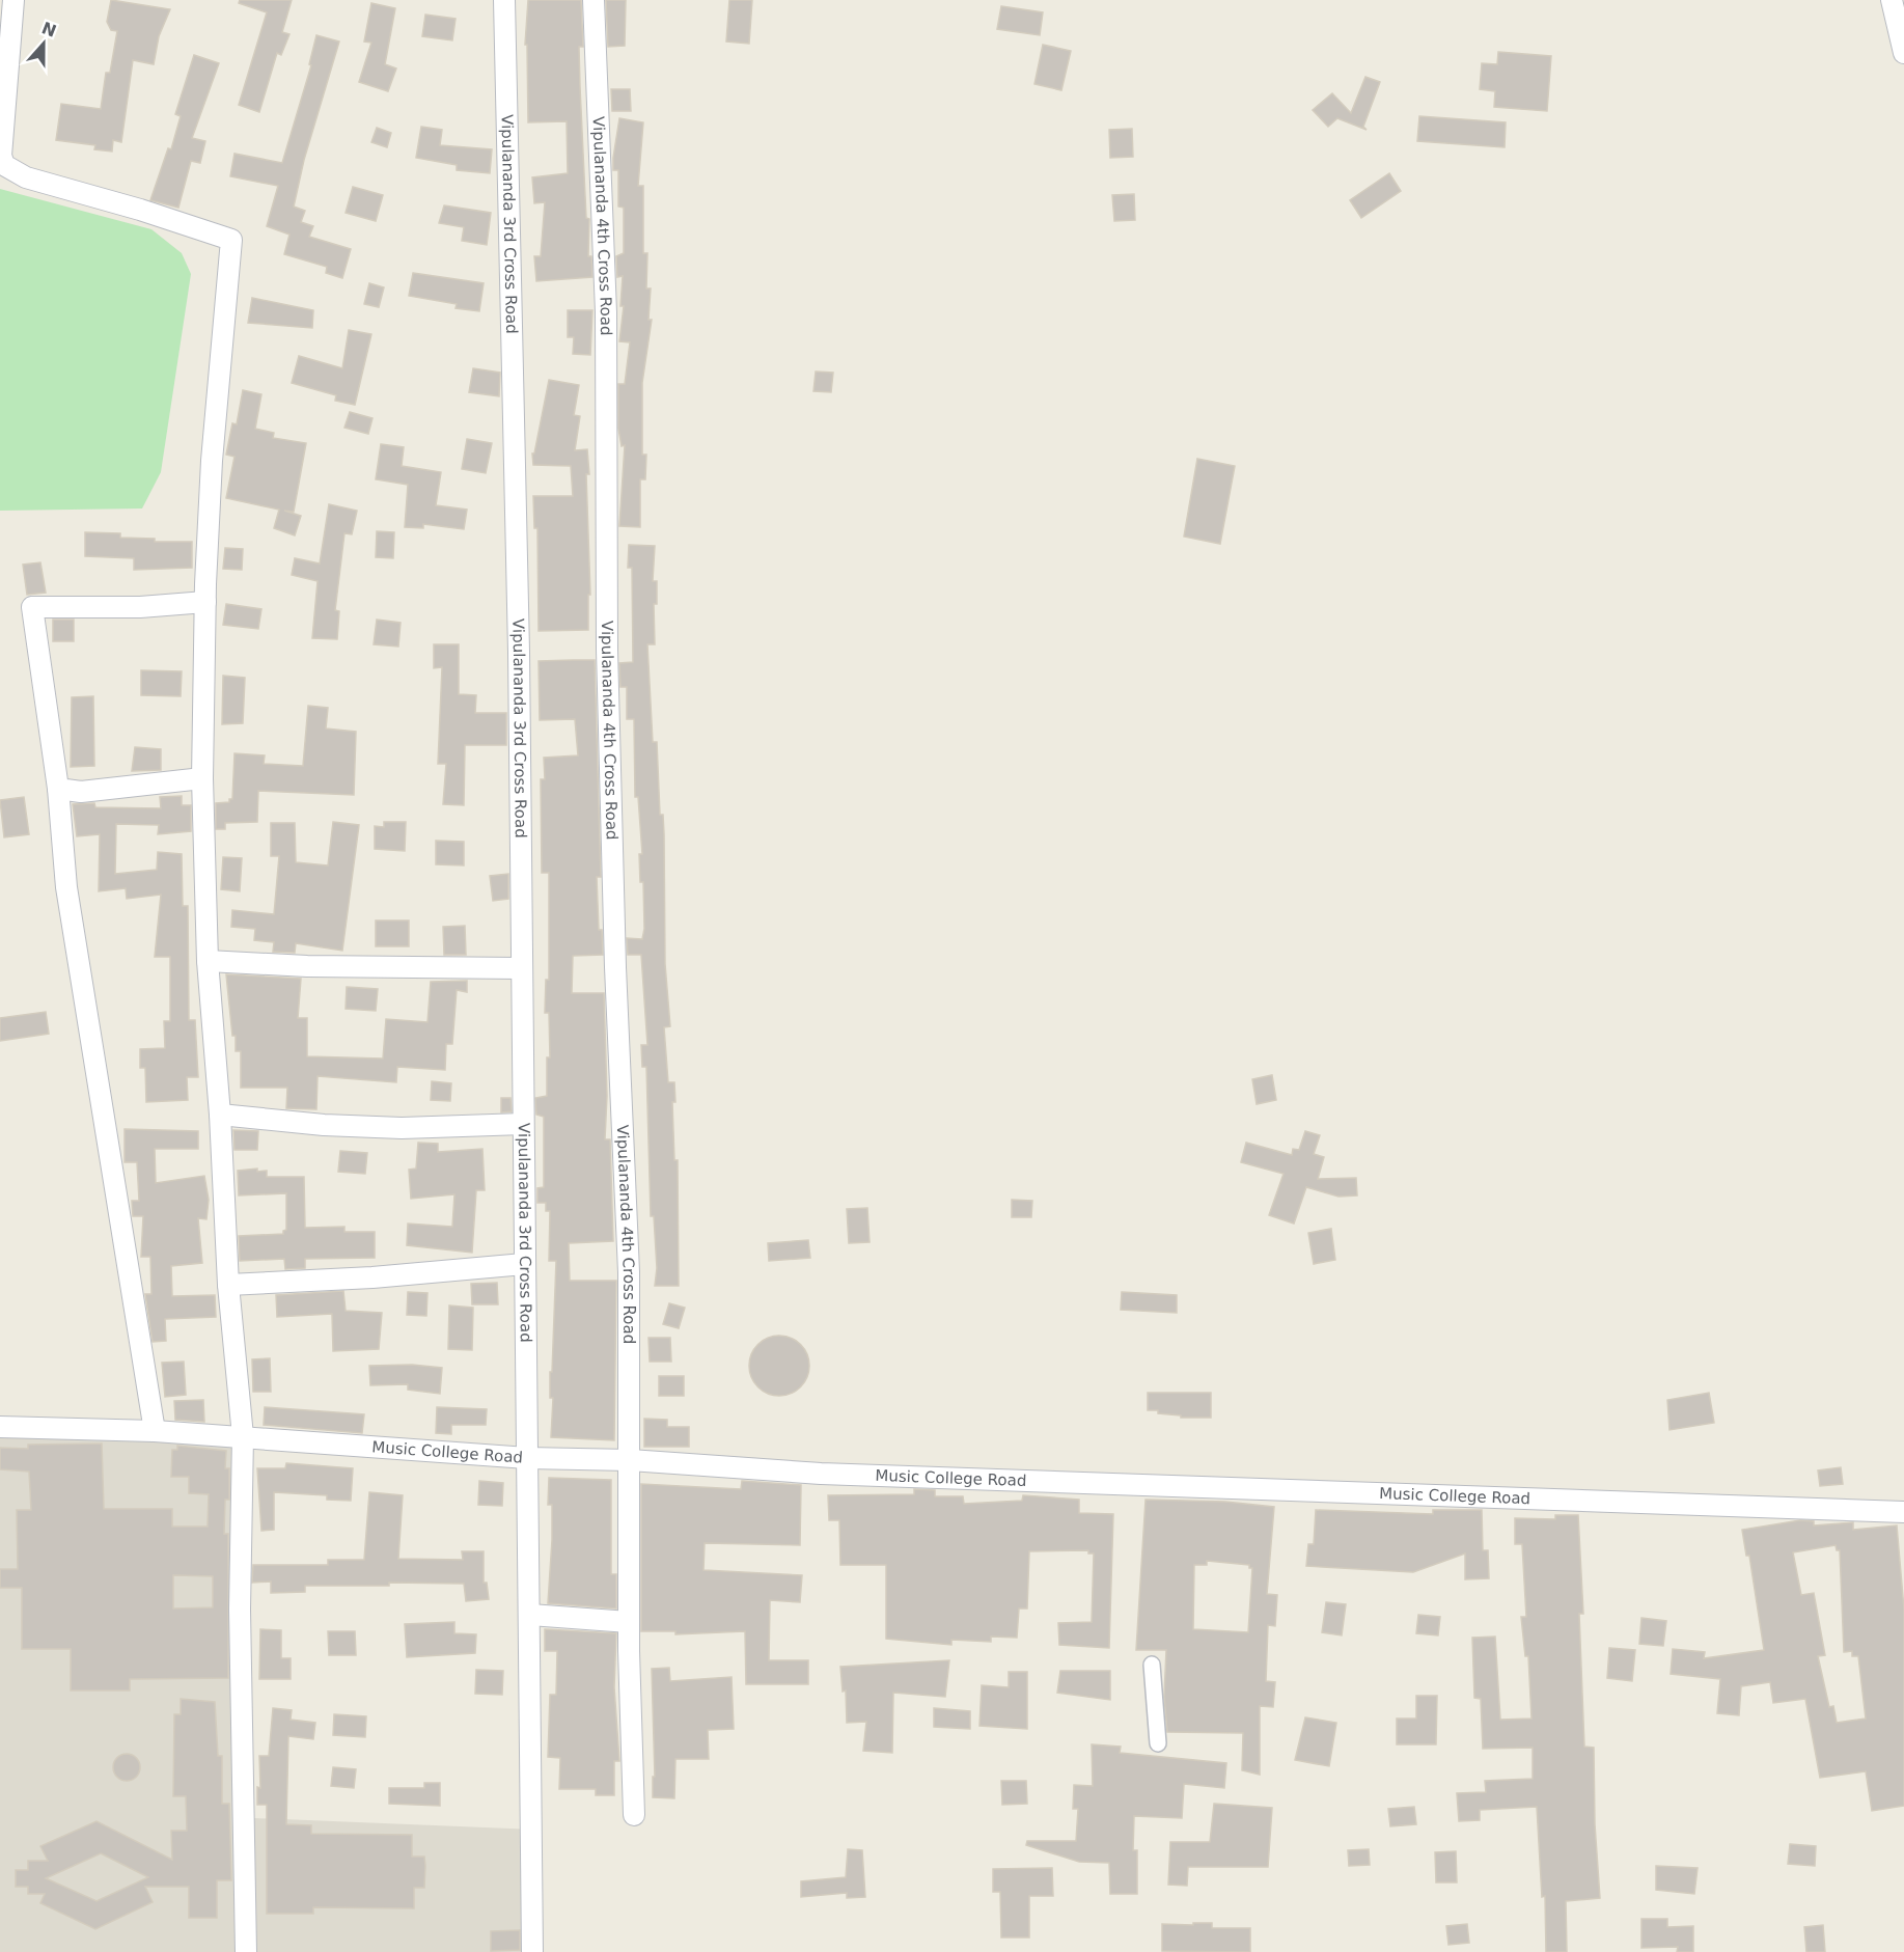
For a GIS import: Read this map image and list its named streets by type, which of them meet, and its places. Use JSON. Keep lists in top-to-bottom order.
{
  "streets": {
    "street": ["Vipulananda 3rd Cross Road", "Vipulananda 4th Cross Road", "Music College Road"]
  },
  "crossings": [
    ["Vipulananda 3rd Cross Road", "Music College Road"],
    ["Vipulananda 4th Cross Road", "Music College Road"]
  ],
  "north": "top"
}
